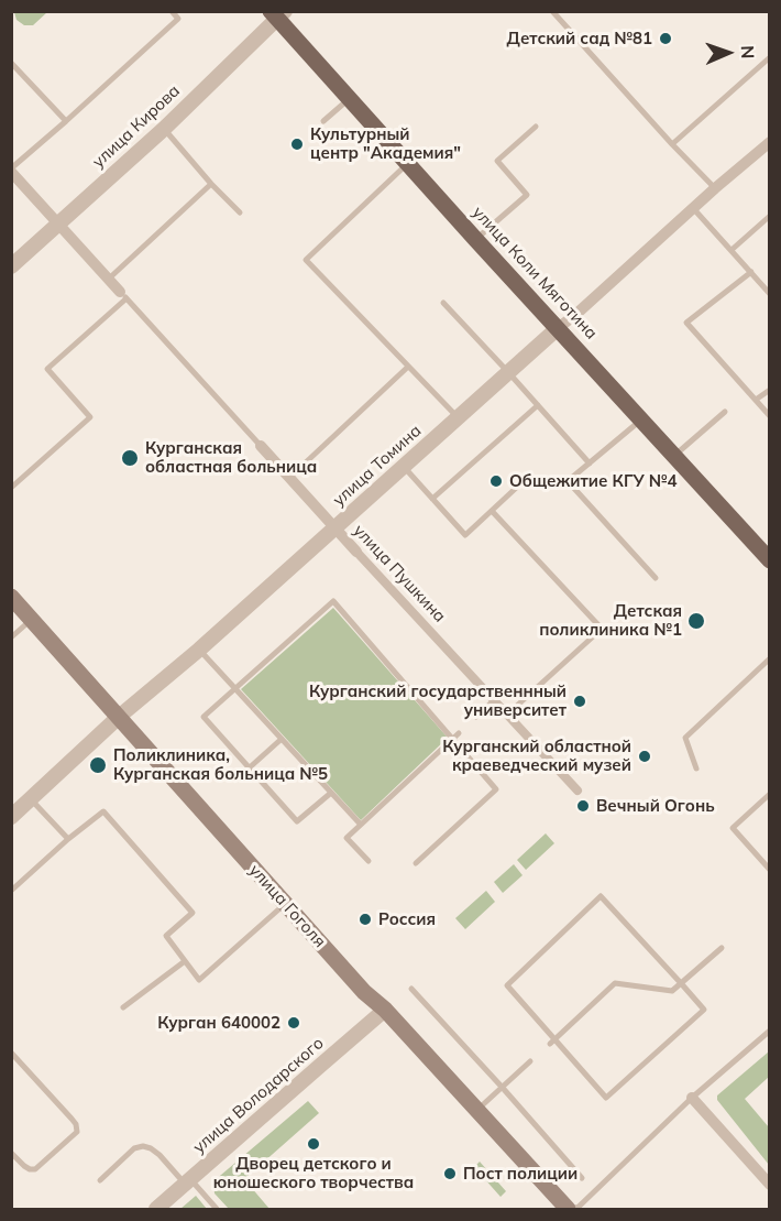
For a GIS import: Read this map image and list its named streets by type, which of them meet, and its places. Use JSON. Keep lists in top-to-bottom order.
{
  "streets": {
    "main road": ["улица Коли Мяготина", "улица Гоголя"],
    "street": [
      "улица Кирова",
      "улица Томина",
      "улица Пушкина",
      "улица Володарского"
    ]
  },
  "crossings": [
    ["улица Кирова", "улица Коли Мяготина"],
    ["улица Кирова", "улица Пушкина"],
    ["улица Коли Мяготина", "улица Томина"],
    ["улица Томина", "улица Пушкина"],
    ["улица Томина", "улица Гоголя"],
    ["улица Гоголя", "улица Володарского"]
  ],
  "places": [
    "Детский сад №81",
    "Культурный центр \"Академия\"",
    "Курганская областная больница",
    "Общежитие КГУ №4",
    "Детская поликлиника №1",
    "Курганский государственнный университет",
    "Курганский областной краеведческий музей",
    "Поликлиника, Курганская больница №5",
    "Вечный Огонь",
    "Россия",
    "Курган 640002",
    "Дворец детского и юношеского творчества",
    "Пост полиции"
  ],
  "north": "right"
}
